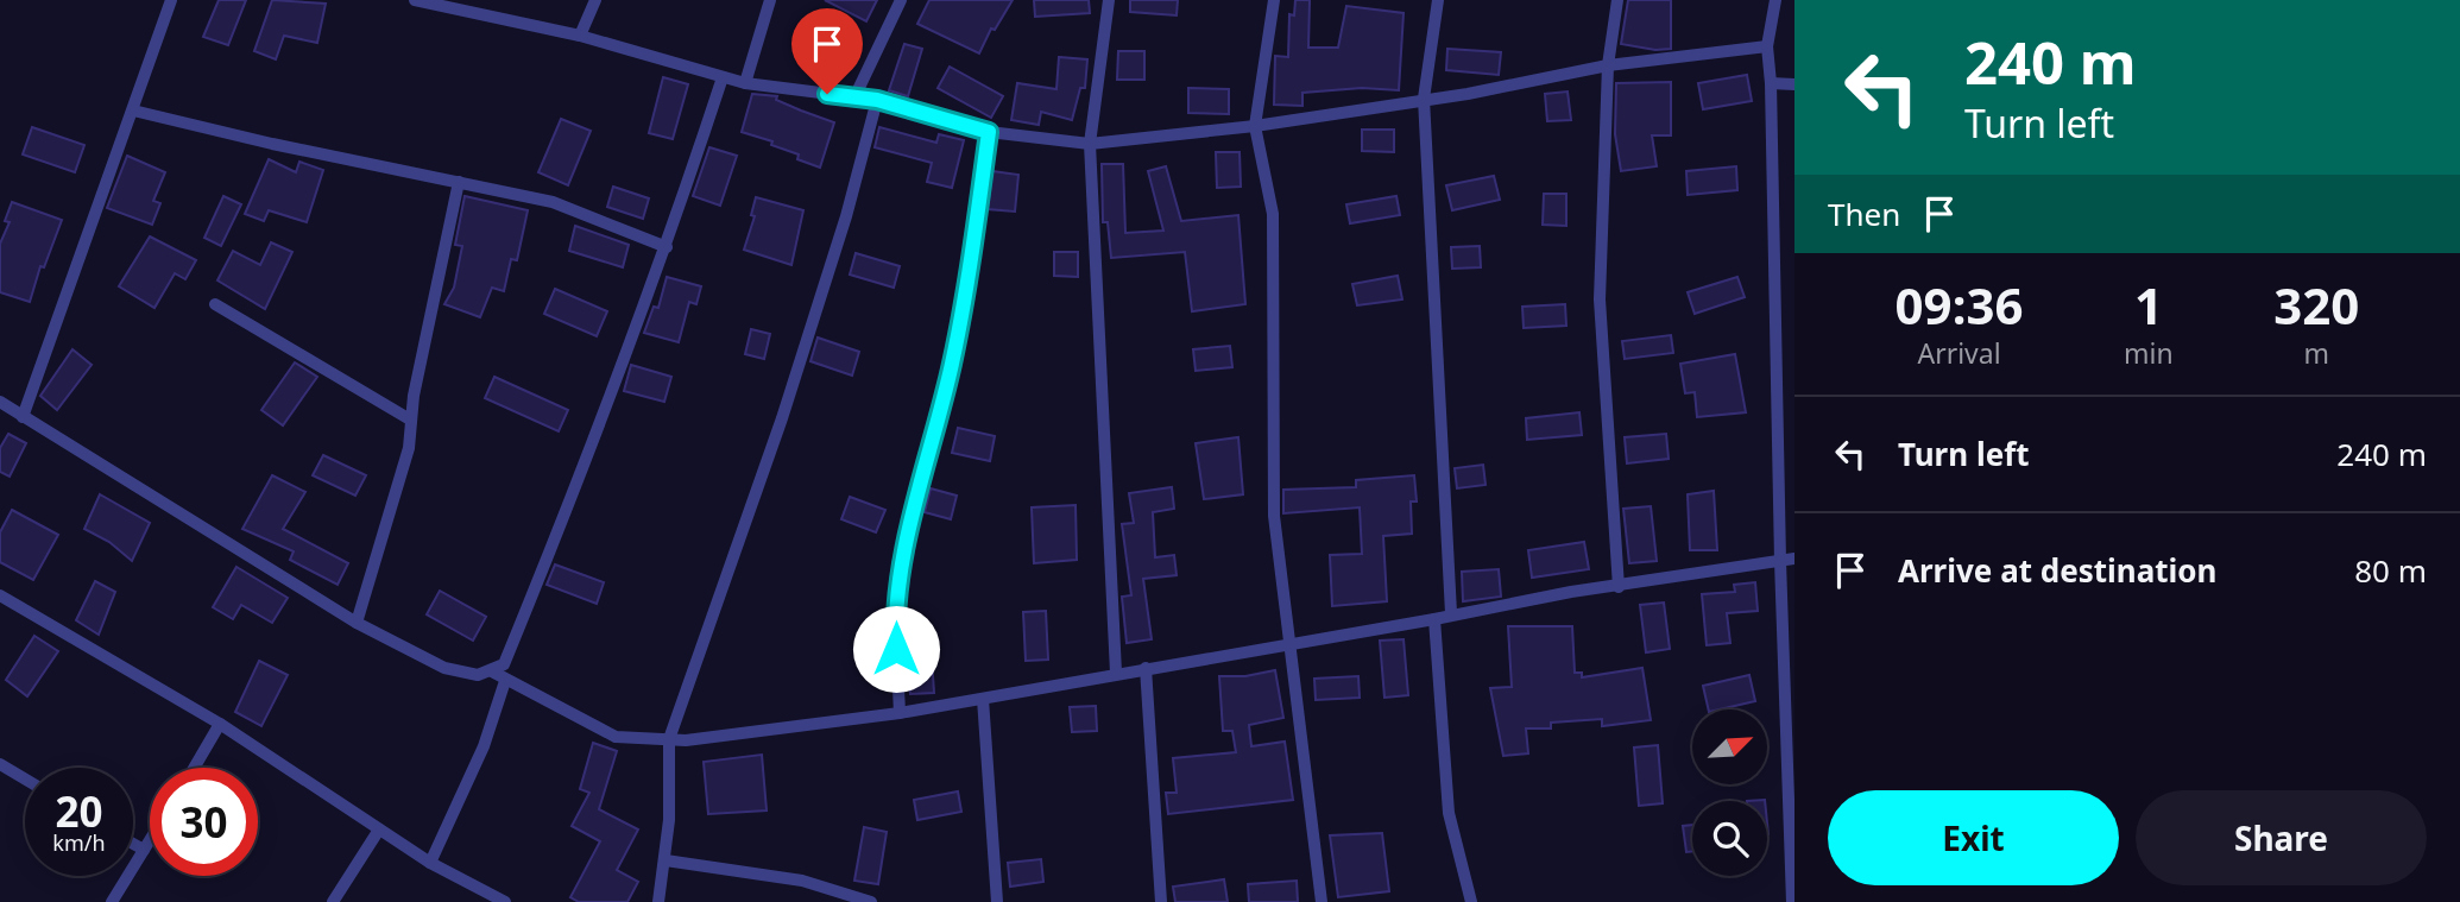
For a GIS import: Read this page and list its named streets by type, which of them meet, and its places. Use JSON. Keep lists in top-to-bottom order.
{
  "north": "top right",
  "page": {
    "turn": ["240 m", "Turn left"],
    "then": "Then",
    "eta": [
      "09:36",
      "Arrival",
      "1",
      "min",
      "320",
      "m"
    ],
    "list": [
      {
        "name": "Turn left",
        "value": "240 m"
      },
      {
        "name": "Arrive at destination",
        "value": "80 m"
      }
    ],
    "speed": "20 km/h",
    "limit": "30",
    "buttons": ["Exit", "Share"]
  }
}
